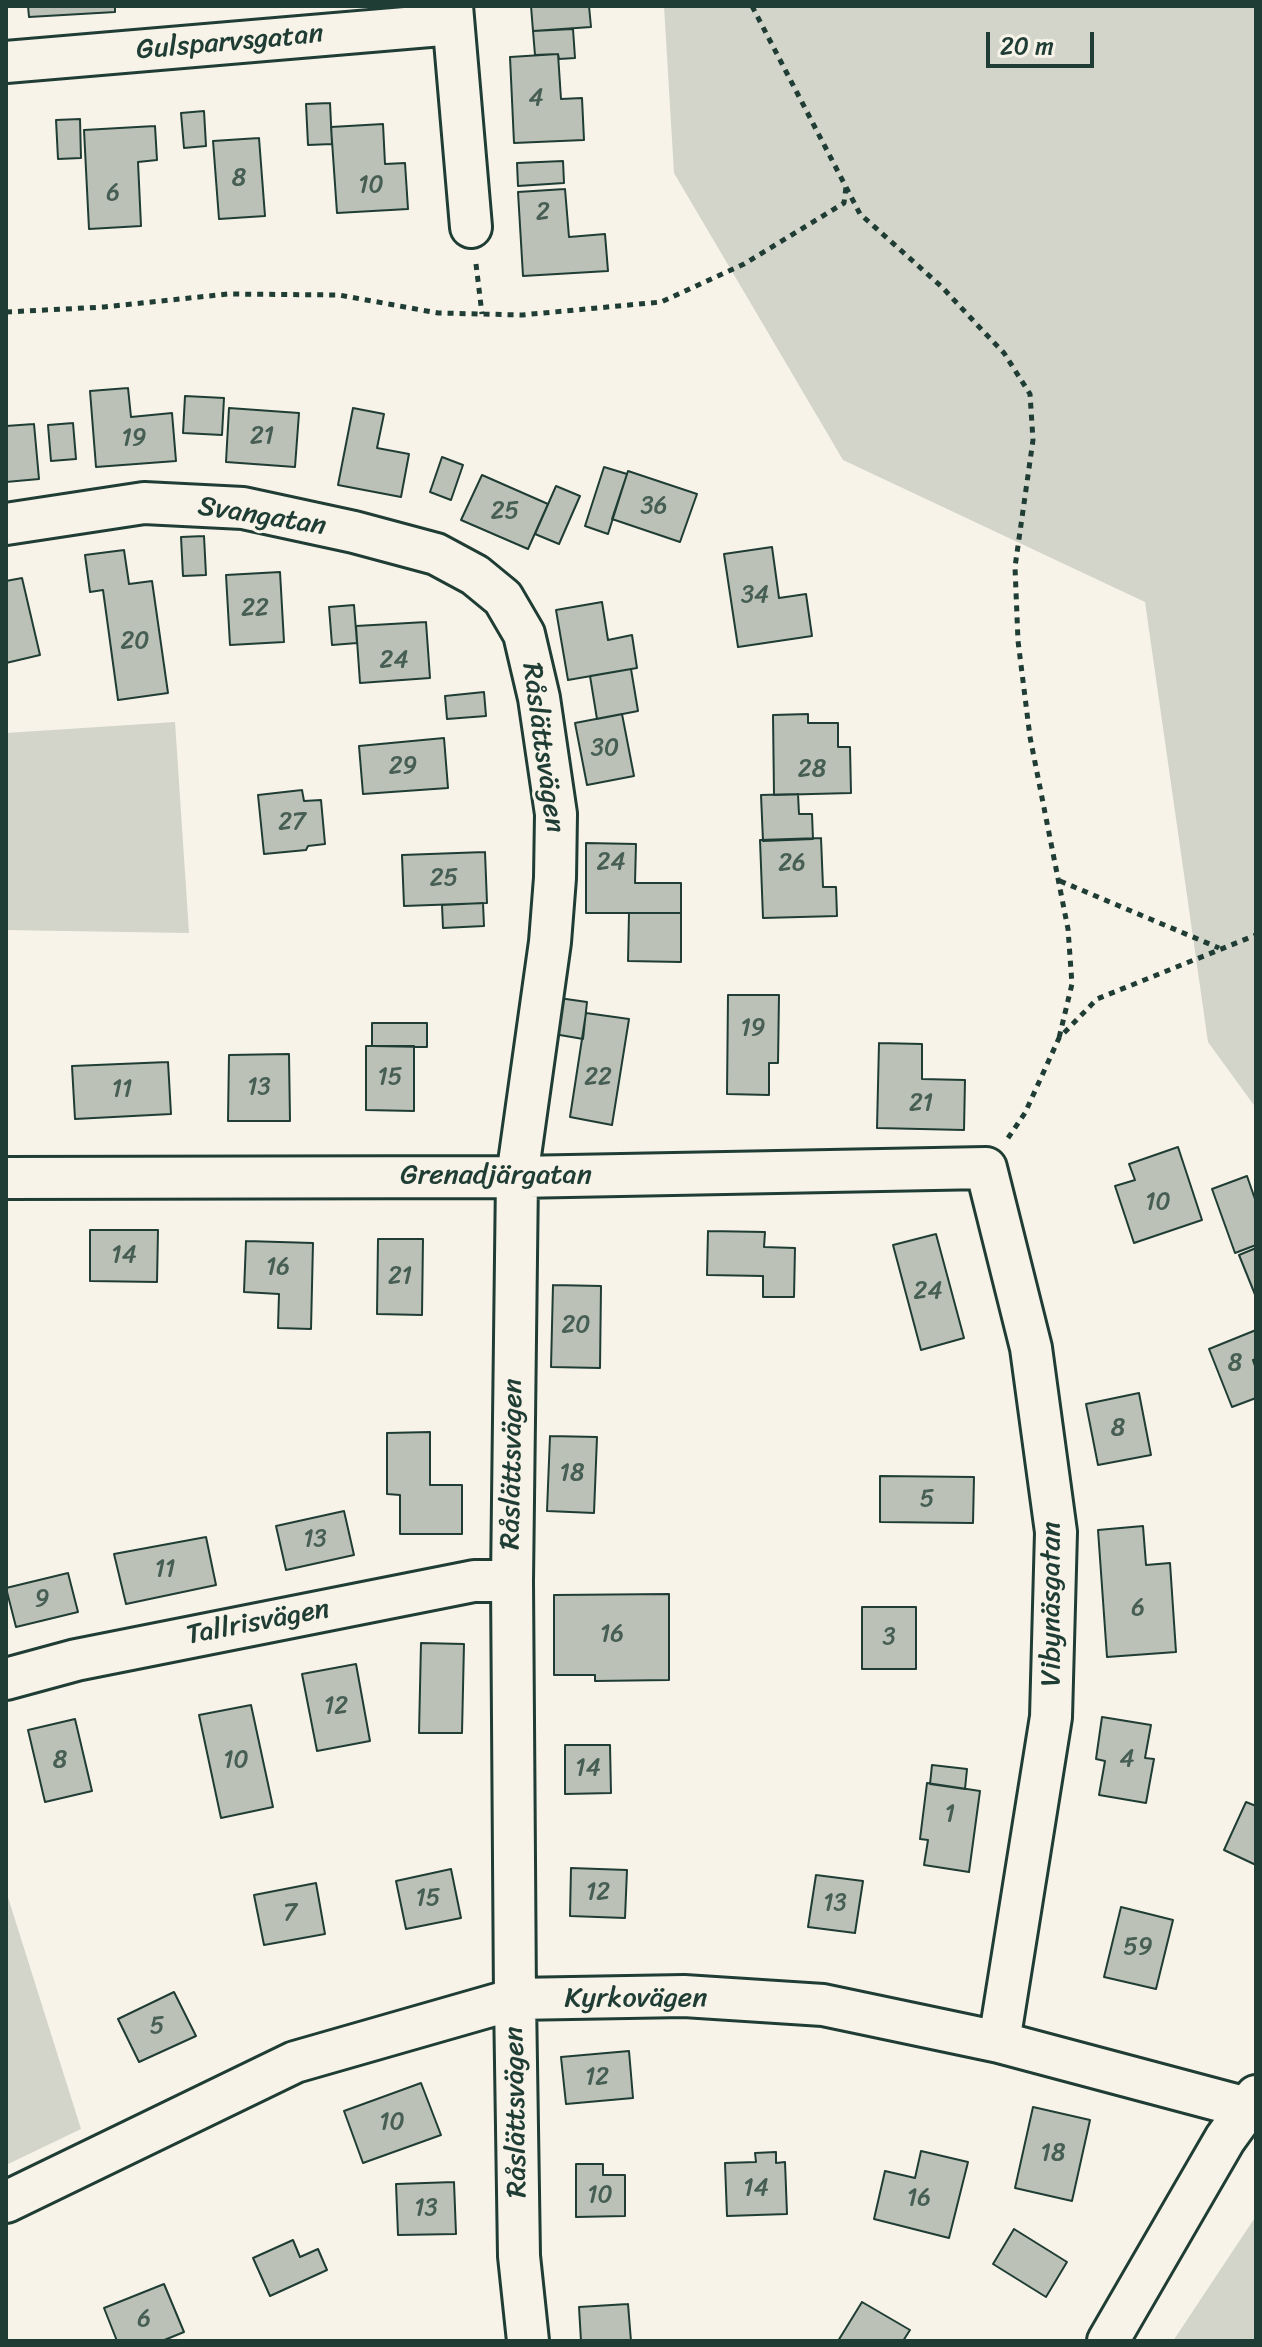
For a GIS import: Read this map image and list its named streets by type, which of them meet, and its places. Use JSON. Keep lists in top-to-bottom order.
{
  "streets": {
    "street": [
      "Gulsparvsgatan",
      "Svangatan",
      "Råslättsvägen",
      "Grenadjärgatan",
      "Vibynäsgatan",
      "Tallrisvägen",
      "Kyrkovägen"
    ]
  },
  "crossings": [
    ["Svangatan", "Råslättsvägen"],
    ["Råslättsvägen", "Grenadjärgatan"],
    ["Råslättsvägen", "Tallrisvägen"],
    ["Råslättsvägen", "Kyrkovägen"],
    ["Grenadjärgatan", "Vibynäsgatan"],
    ["Vibynäsgatan", "Kyrkovägen"]
  ],
  "house_numbers": [
    "4",
    "8",
    "10",
    "6",
    "2",
    "21",
    "19",
    "36",
    "25",
    "34",
    "22",
    "20",
    "24",
    "30",
    "29",
    "28",
    "27",
    "24",
    "26",
    "25",
    "19",
    "15",
    "22",
    "13",
    "11",
    "21",
    "10",
    "14",
    "16",
    "21",
    "24",
    "20",
    "8",
    "8",
    "18",
    "5",
    "13",
    "11",
    "9",
    "6",
    "16",
    "3",
    "12",
    "4",
    "8",
    "10",
    "14",
    "1",
    "12",
    "15",
    "13",
    "7",
    "59",
    "5",
    "12",
    "10",
    "18",
    "14",
    "10",
    "16",
    "13",
    "6"
  ],
  "scale_bar": "20 m"
}
